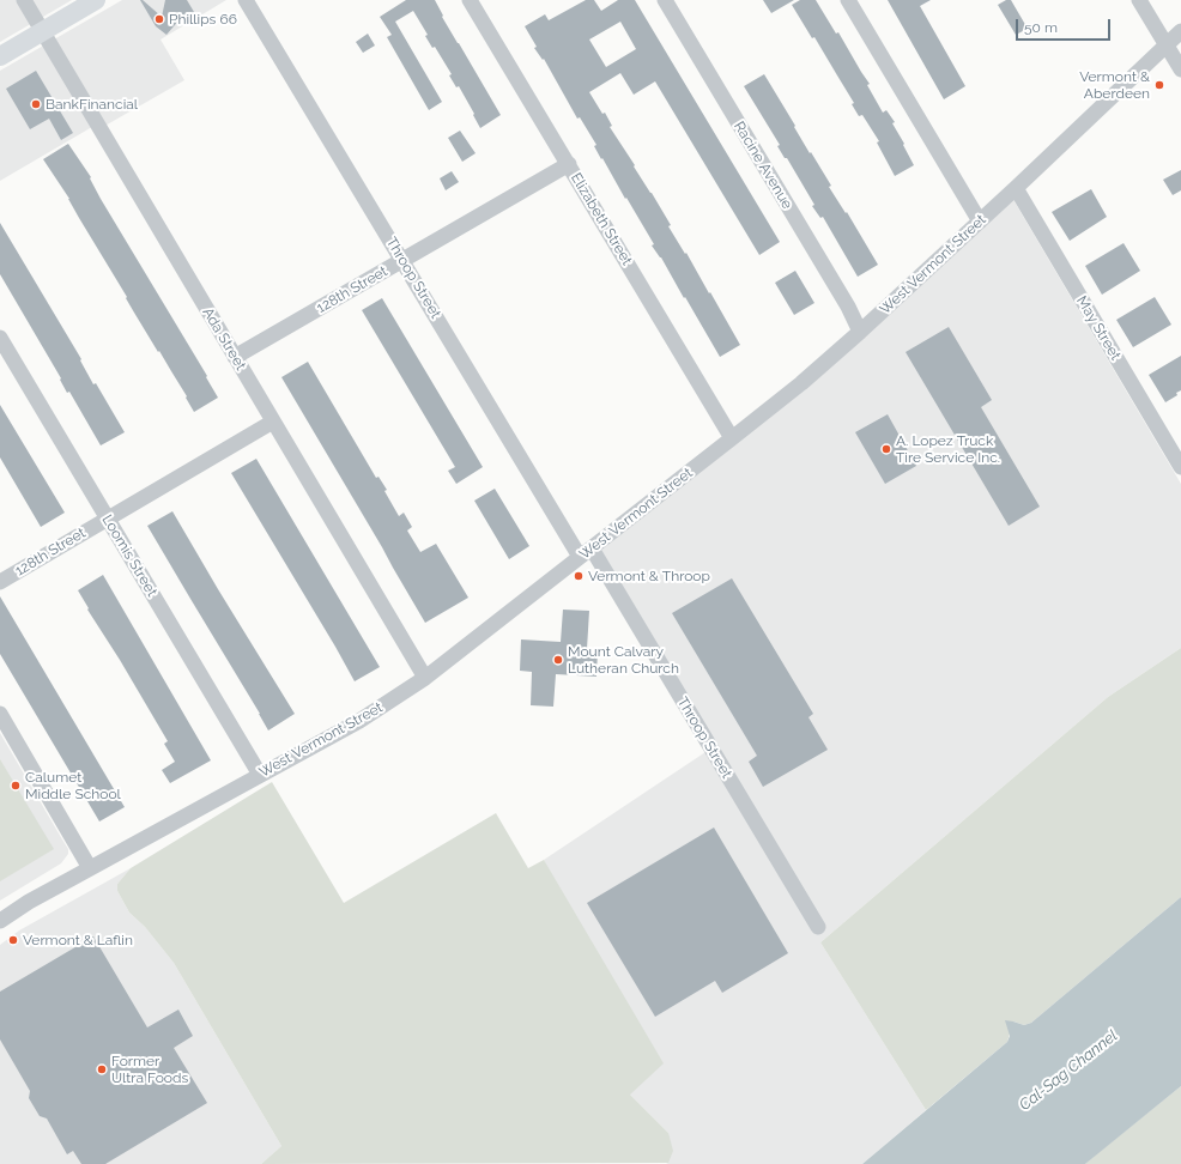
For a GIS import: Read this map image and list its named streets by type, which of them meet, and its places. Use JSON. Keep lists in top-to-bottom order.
{
  "streets": {
    "street": [
      "Racine Avenue",
      "Elizabeth Street",
      "West Vermont Street",
      "Throop Street",
      "128th Street",
      "May Street",
      "Ada Street",
      "Loomis Street"
    ]
  },
  "crossings": [
    ["Racine Avenue", "West Vermont Street"],
    ["Elizabeth Street", "West Vermont Street"],
    ["Elizabeth Street", "128th Street"],
    ["West Vermont Street", "Throop Street"],
    ["West Vermont Street", "May Street"],
    ["West Vermont Street", "Ada Street"],
    ["West Vermont Street", "Loomis Street"],
    ["Throop Street", "128th Street"],
    ["128th Street", "Ada Street"],
    ["128th Street", "Loomis Street"]
  ],
  "water": ["Cal-Sag Channel"],
  "places": [
    "Phillips 66",
    "Vermont & Aberdeen",
    "BankFinancial",
    "A. Lopez Truck Tire Service Inc.",
    "Vermont & Throop",
    "Mount Calvary Lutheran Church",
    "Calumet Middle School",
    "Vermont & Laflin",
    "Former Ultra Foods"
  ],
  "scale_bar": "50 m"
}
